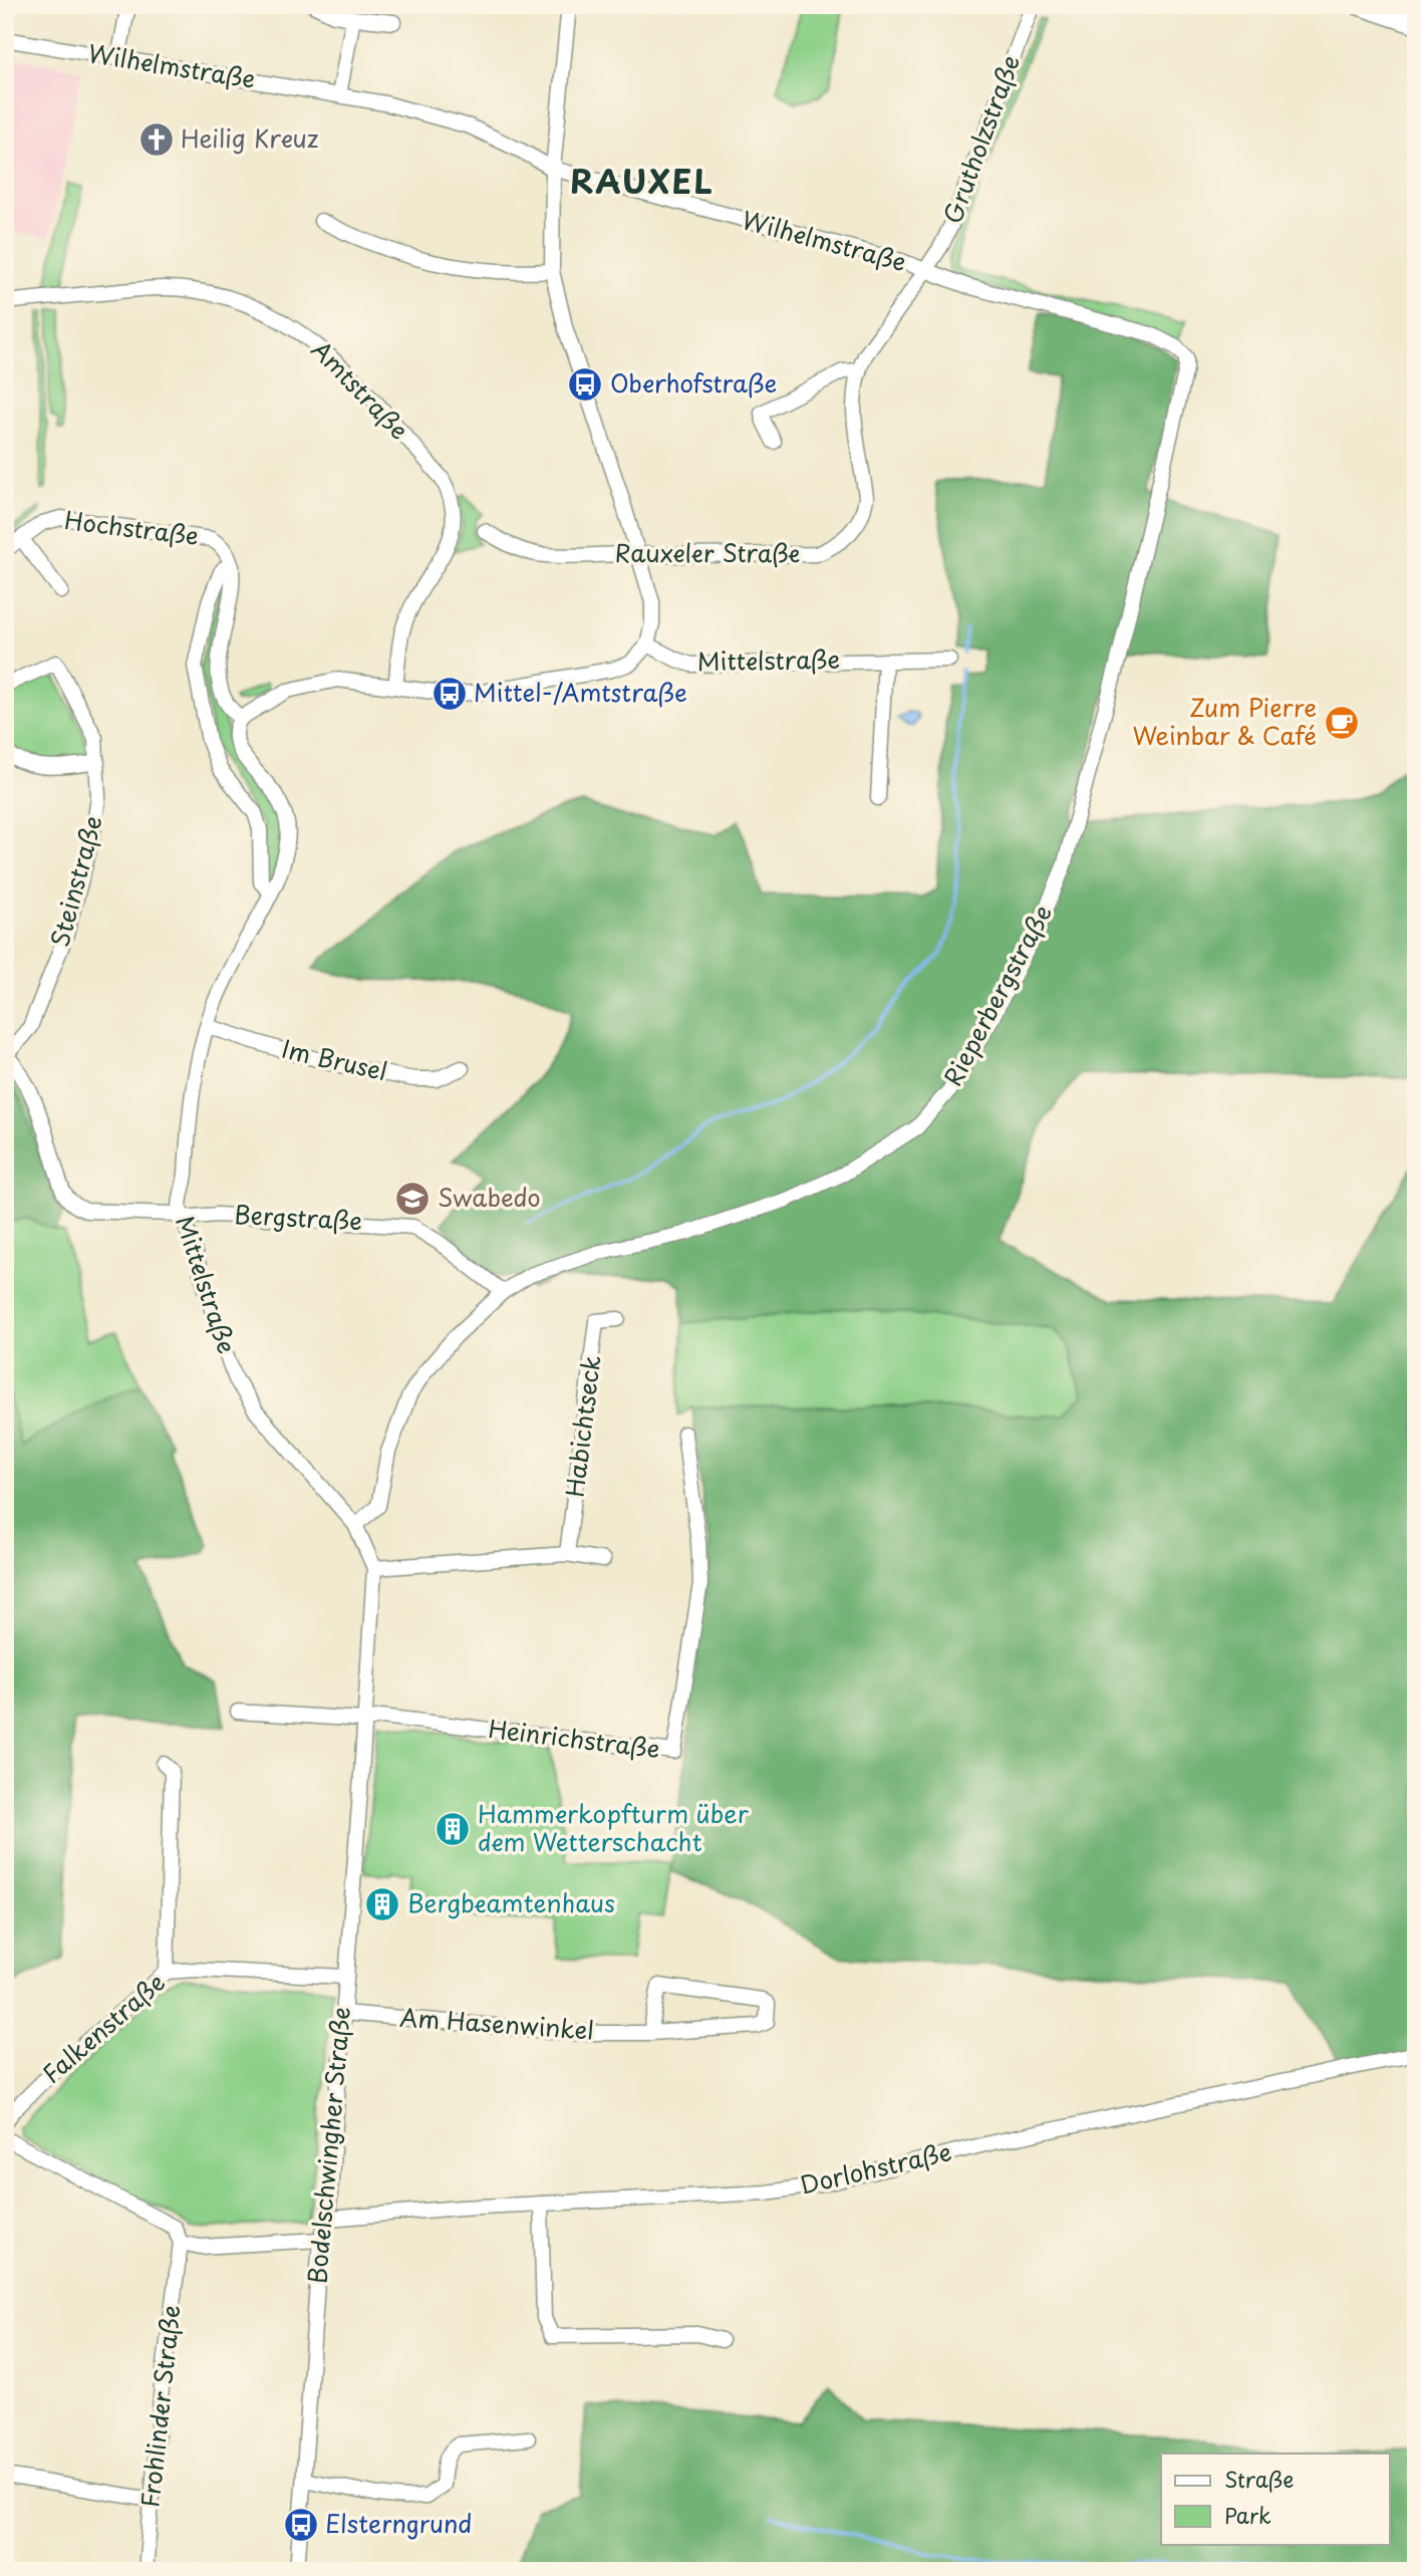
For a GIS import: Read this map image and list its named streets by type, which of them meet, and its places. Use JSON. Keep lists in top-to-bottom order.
{
  "streets": {
    "street": [
      "Wilhelmstraße",
      "Grutholzstraße",
      "Amtstraße",
      "Hochstraße",
      "Rauxeler Straße",
      "Mittelstraße",
      "Steinstraße",
      "Rieperbergstraße",
      "Im Brusel",
      "Bergstraße",
      "Habichtseck",
      "Heinrichstraße",
      "Am Hasenwinkel",
      "Falkenstraße",
      "Bodelschwingher Straße",
      "Dorlohstraße",
      "Frohlinder Straße"
    ]
  },
  "crossings": [
    ["Wilhelmstraße", "Grutholzstraße"],
    ["Wilhelmstraße", "Rauxeler Straße"],
    ["Wilhelmstraße", "Rieperbergstraße"],
    ["Grutholzstraße", "Rauxeler Straße"],
    ["Hochstraße", "Mittelstraße"],
    ["Mittelstraße", "Rieperbergstraße"],
    ["Mittelstraße", "Im Brusel"],
    ["Mittelstraße", "Bergstraße"],
    ["Steinstraße", "Bergstraße"],
    ["Rieperbergstraße", "Bergstraße"],
    ["Heinrichstraße", "Bodelschwingher Straße"],
    ["Am Hasenwinkel", "Bodelschwingher Straße"],
    ["Falkenstraße", "Bodelschwingher Straße"],
    ["Bodelschwingher Straße", "Dorlohstraße"]
  ],
  "districts": ["RAUXEL"],
  "places": {
    "church": ["Heilig Kreuz"],
    "bus stop": ["Oberhofstraße", "Mittel-/Amtstraße", "Elsterngrund"],
    "cafe": ["Zum Pierre Weinbar & Café"],
    "school or university": ["Swabedo"],
    "building": ["Hammerkopfturm über dem Wetterschacht", "Bergbeamtenhaus"]
  },
  "legend": ["Straße", "Park"]
}
